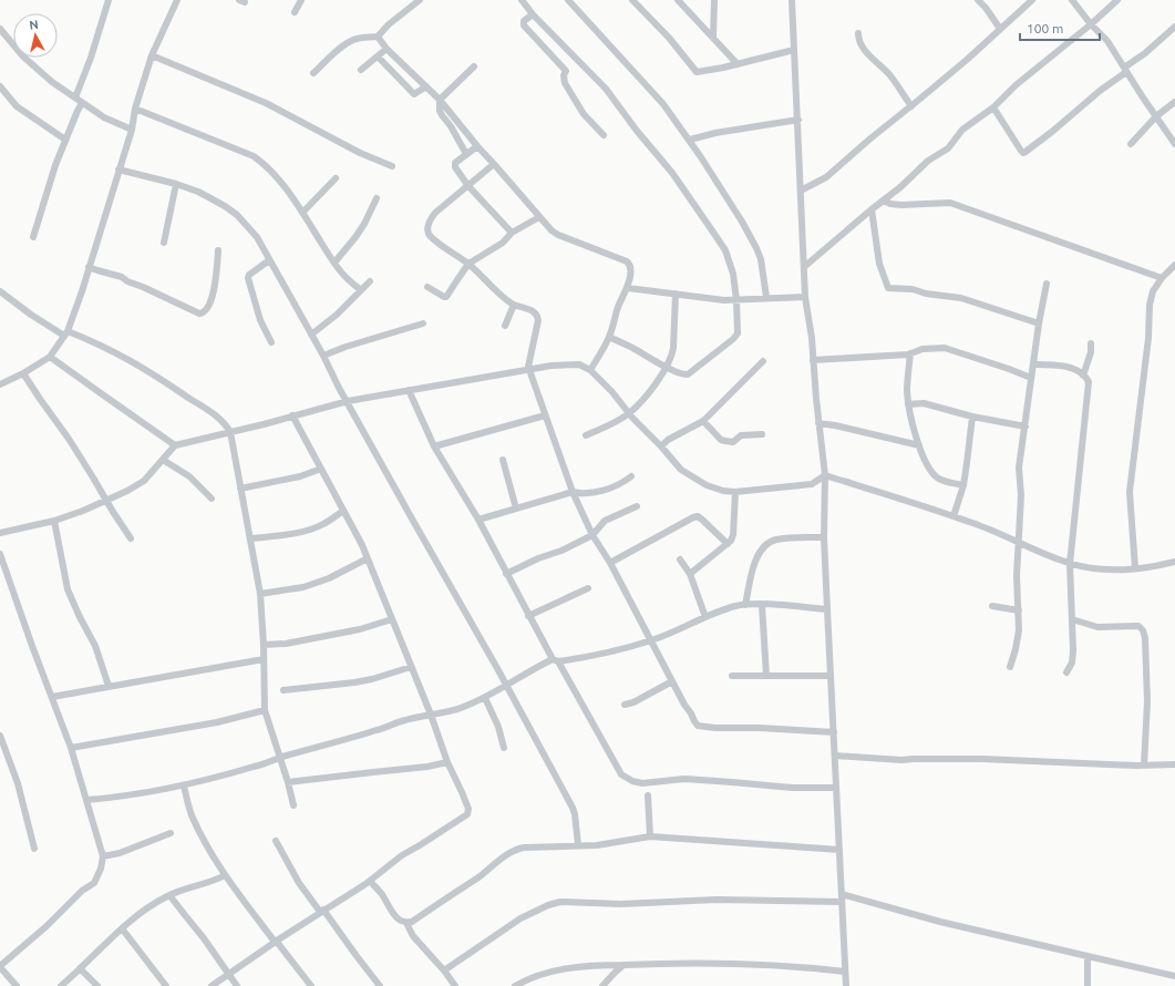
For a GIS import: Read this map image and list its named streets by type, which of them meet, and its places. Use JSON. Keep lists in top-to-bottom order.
{
  "scale_bar": "100 m",
  "north": "top"
}
